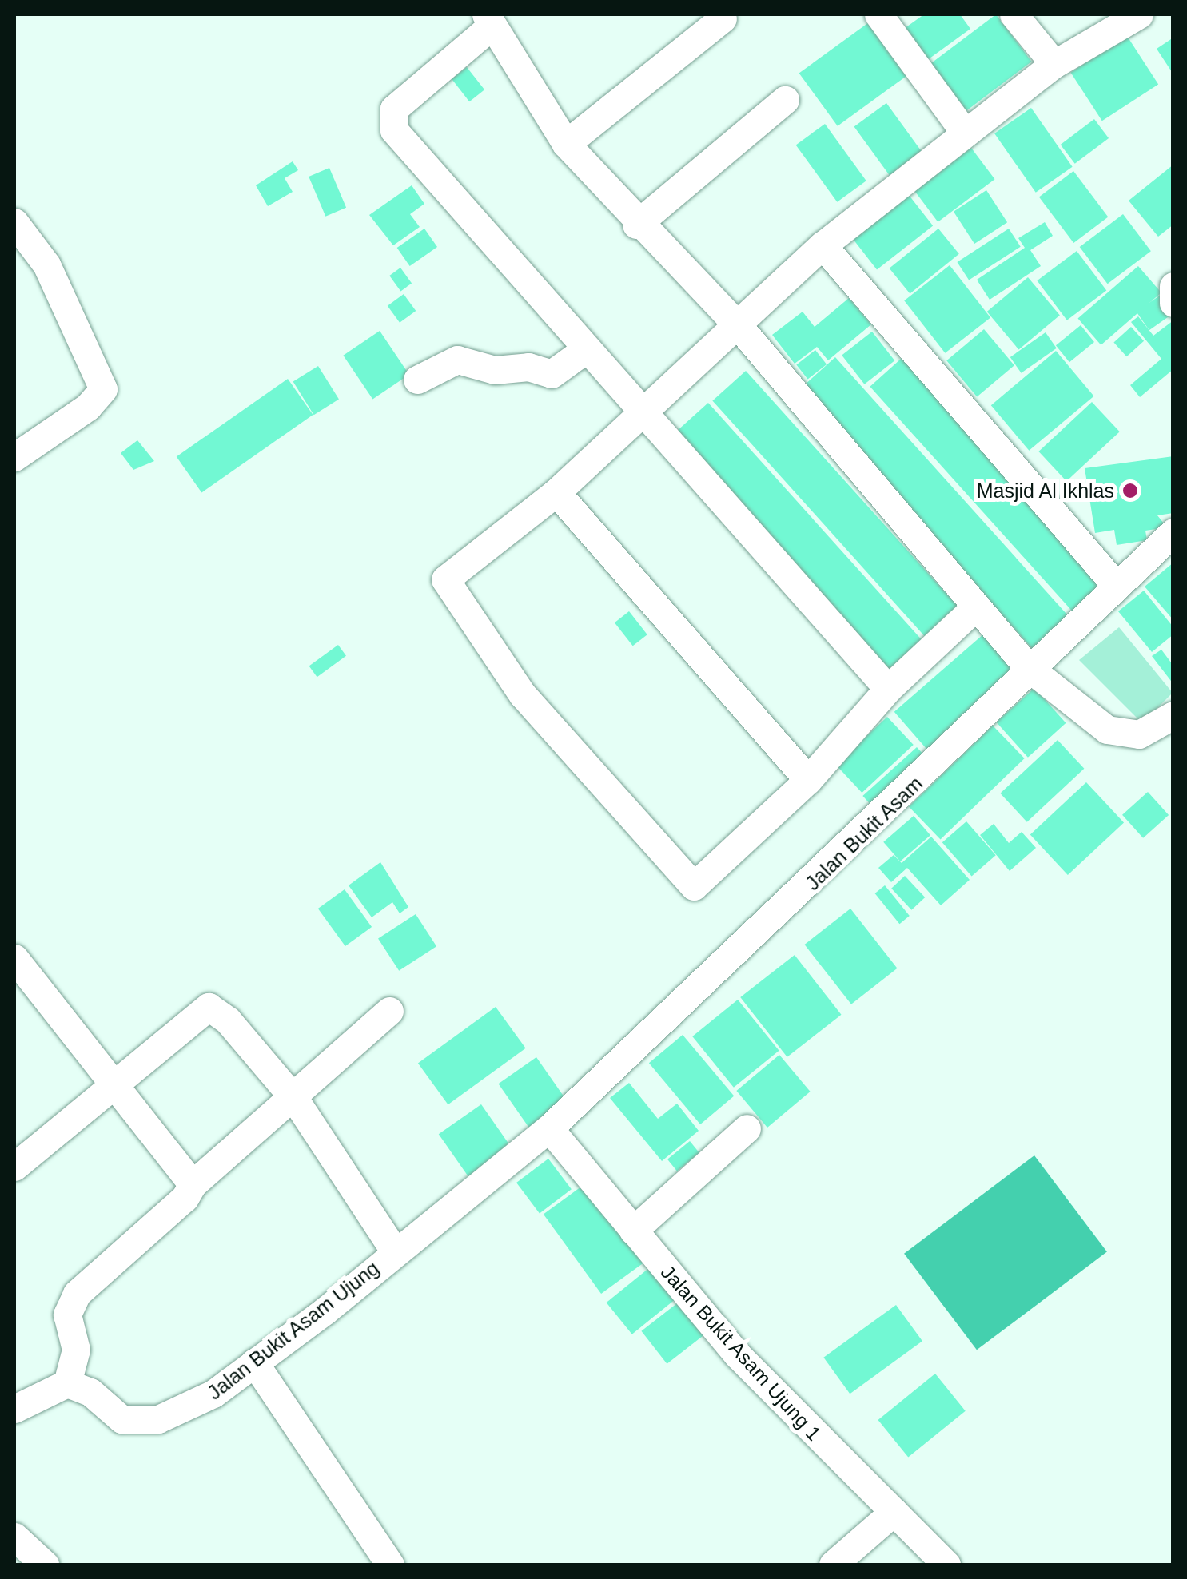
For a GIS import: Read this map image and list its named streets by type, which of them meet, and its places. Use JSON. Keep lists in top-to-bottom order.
{
  "streets": {
    "street": ["Jalan Bukit Asam", "Jalan Bukit Asam Ujung", "Jalan Bukit Asam Ujung 1"]
  },
  "crossings": [
    ["Jalan Bukit Asam", "Jalan Bukit Asam Ujung"],
    ["Jalan Bukit Asam", "Jalan Bukit Asam Ujung 1"],
    ["Jalan Bukit Asam Ujung", "Jalan Bukit Asam Ujung 1"]
  ],
  "places": ["Masjid Al Ikhlas"]
}
